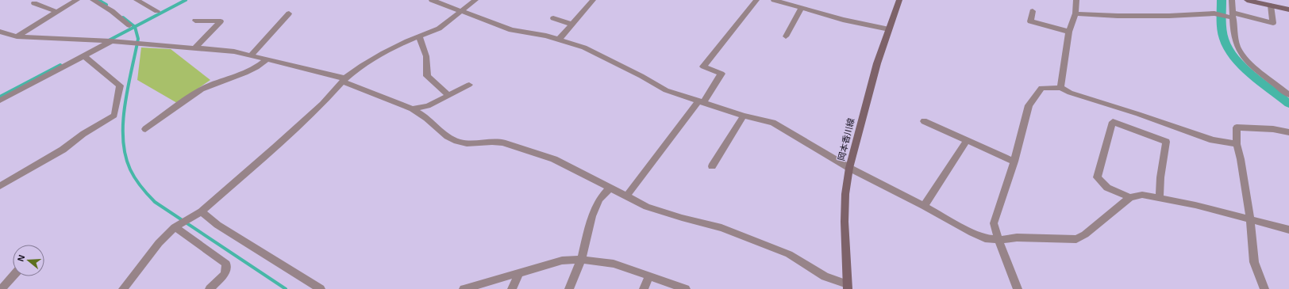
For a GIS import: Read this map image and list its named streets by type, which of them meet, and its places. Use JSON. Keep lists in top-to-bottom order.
{
  "streets": {
    "main road": ["岡本香川線"]
  },
  "north": "left"
}
